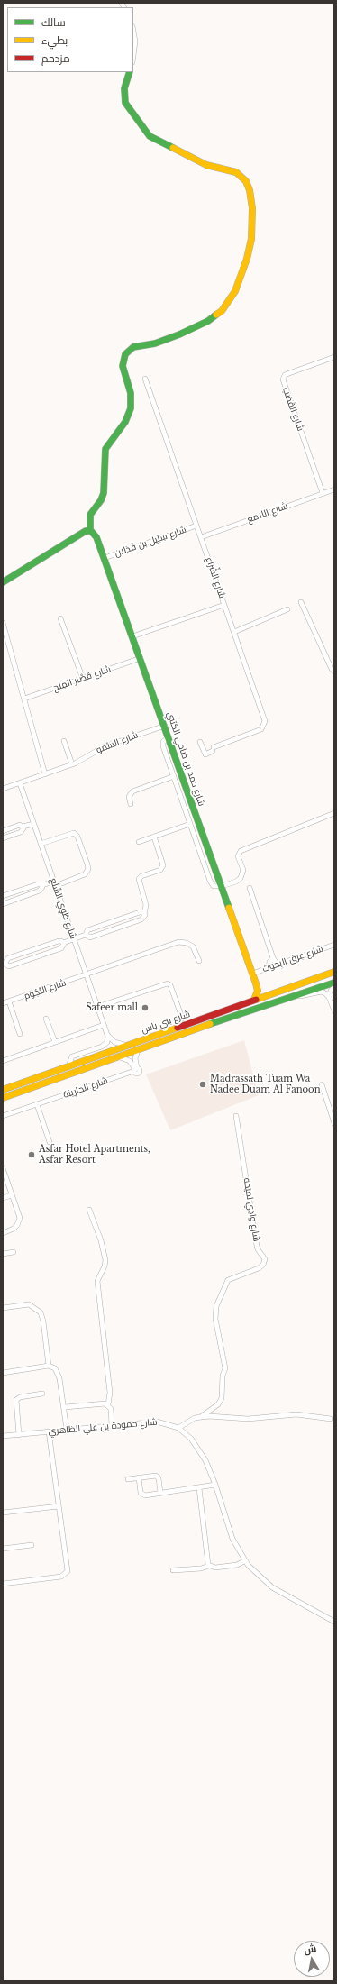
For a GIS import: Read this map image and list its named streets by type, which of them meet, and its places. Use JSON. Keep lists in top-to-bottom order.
{
  "streets": {
    "street": [
      "شارع القَصَب",
      "شارع اللامع",
      "شارع سِلِيل بن قَذلان",
      "شارع الشِّراع",
      "شارع قصَّار المِلح",
      "شارع السُّمو",
      "شارع حمد بن ضاحي الكتبي",
      "شارع طَوِي السِّلَع",
      "شارع عِرق البِحوث",
      "شارع النُّجُوم",
      "شارع بني ياس",
      "شارع الجارِينة",
      "شارع وادِي لميَحة",
      "شارع حمودة بن علي الظاهري"
    ]
  },
  "crossings": [
    ["شارع القَصَب", "شارع اللامع"],
    ["شارع اللامع", "شارع الشِّراع"],
    ["شارع سِلِيل بن قَذلان", "شارع الشِّراع"],
    ["شارع سِلِيل بن قَذلان", "شارع حمد بن ضاحي الكتبي"],
    ["شارع قصَّار المِلح", "شارع حمد بن ضاحي الكتبي"],
    ["شارع السُّمو", "شارع حمد بن ضاحي الكتبي"],
    ["شارع السُّمو", "شارع طَوِي السِّلَع"],
    ["شارع حمد بن ضاحي الكتبي", "شارع عِرق البِحوث"],
    ["شارع طَوِي السِّلَع", "شارع النُّجُوم"]
  ],
  "places": ["Safeer mall", "Madrassath Tuam Wa Nadee Duam Al Fanoon", "Asfar Hotel Apartments, Asfar Resort"],
  "legend": ["سالك", "بطيء", "مزدحم"],
  "north": "top"
}
